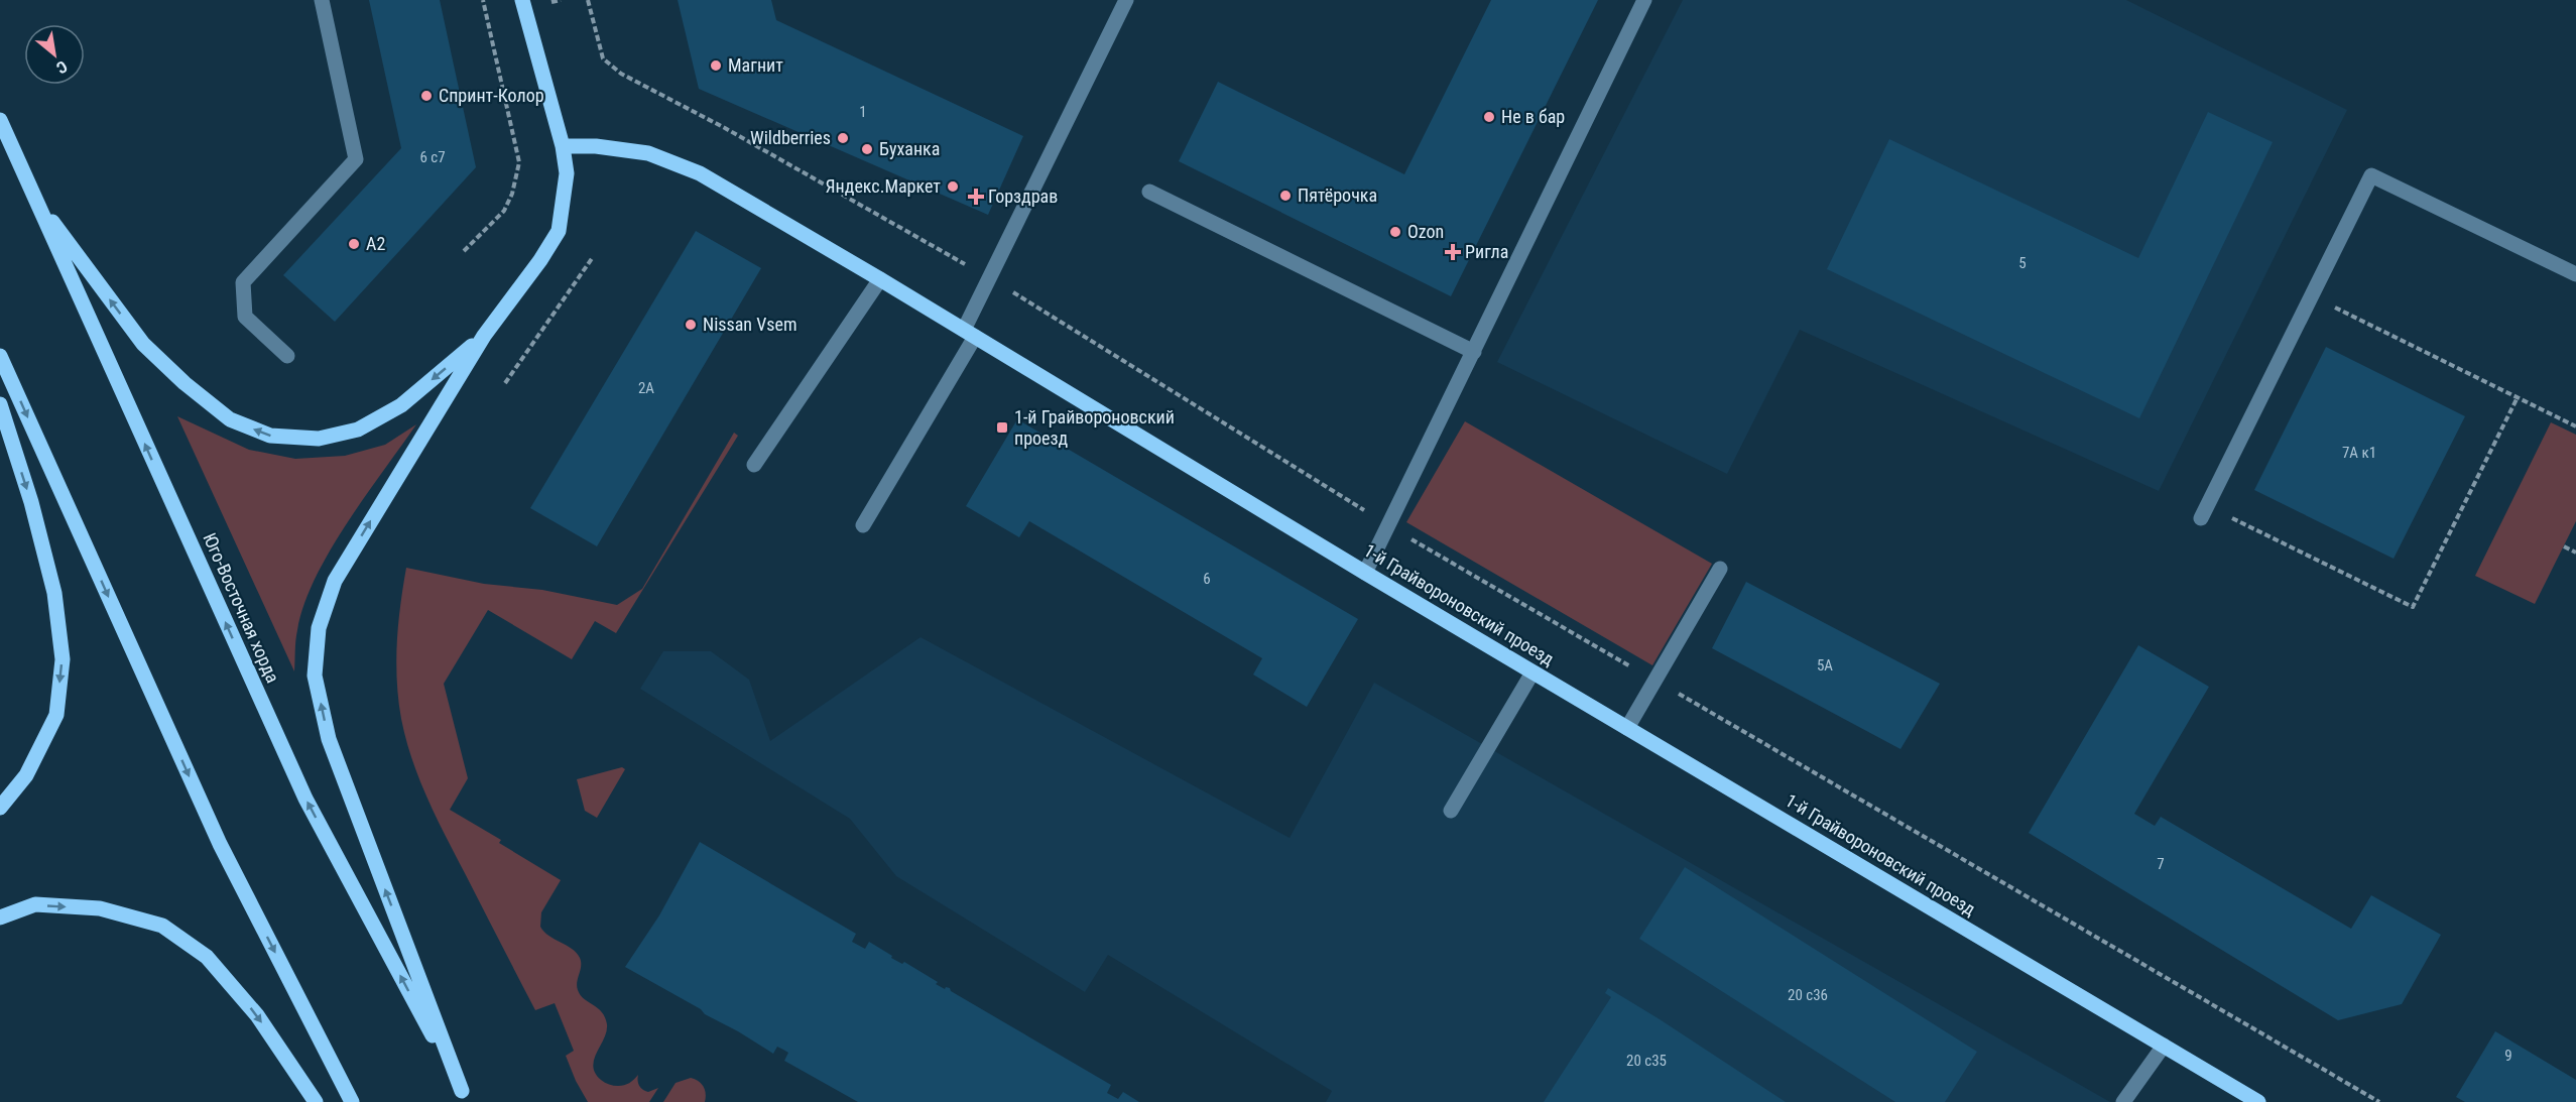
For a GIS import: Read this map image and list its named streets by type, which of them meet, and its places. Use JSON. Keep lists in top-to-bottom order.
{
  "streets": {
    "main road": ["1-й Грайвороновский проезд", "Юго-Восточная хорда"]
  },
  "places": {
    "other": [
      "Магнит",
      "Спринт-Колор",
      "Не в бар",
      "Wildberries",
      "Буханка",
      "Яндекс.Маркет",
      "Пятёрочка",
      "Ozon",
      "A2",
      "Nissan Vsem"
    ],
    "health": ["Горздрав", "Ригла"],
    "transit": ["1-й Грайвороновский проезд"]
  },
  "house_numbers": [
    "1",
    "6 с7",
    "5",
    "2А",
    "7А к1",
    "6",
    "5А",
    "7",
    "20 c36",
    "9",
    "20 с35"
  ],
  "north": "bottom right"
}
